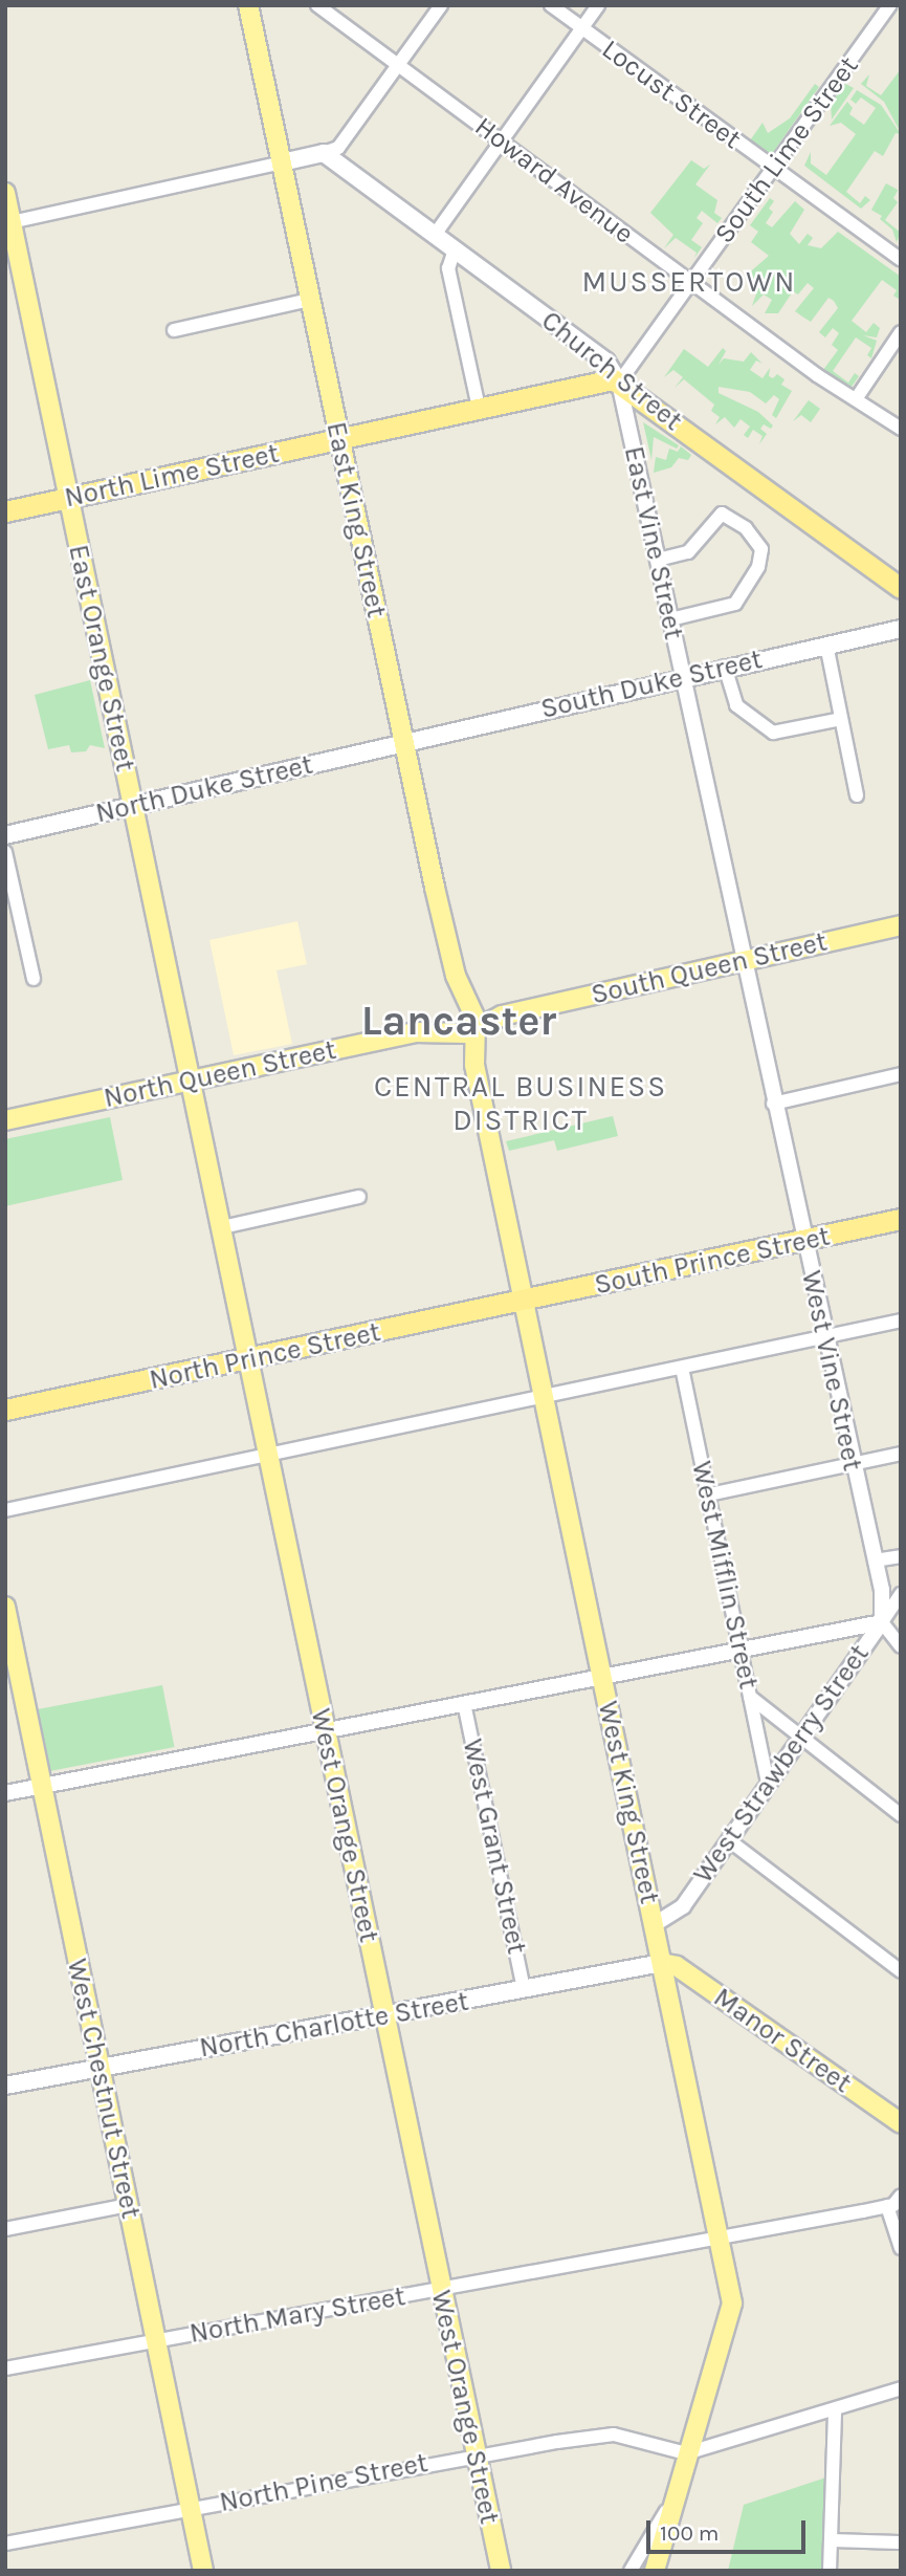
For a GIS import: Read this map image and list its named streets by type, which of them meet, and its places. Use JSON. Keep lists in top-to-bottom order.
{
  "streets": {
    "highway": [
      "Church Street",
      "North Lime Street",
      "South Prince Street",
      "North Prince Street"
    ],
    "main road": [
      "East King Street",
      "East Orange Street",
      "South Duke Street",
      "North Duke Street",
      "South Queen Street",
      "North Queen Street",
      "West King Street",
      "West Orange Street",
      "North Charlotte Street",
      "Manor Street",
      "West Chestnut Street"
    ],
    "street": [
      "Locust Street",
      "South Lime Street",
      "Howard Avenue",
      "East Vine Street",
      "West Vine Street",
      "West Mifflin Street",
      "West Strawberry Street",
      "West Grant Street",
      "North Mary Street",
      "North Pine Street"
    ]
  },
  "crossings": [
    ["Locust Street", "South Lime Street"],
    ["South Lime Street", "Howard Avenue"],
    ["South Lime Street", "Church Street"],
    ["South Lime Street", "East Vine Street"],
    ["Church Street", "East Vine Street"],
    ["North Lime Street", "East King Street"],
    ["North Lime Street", "East Orange Street"],
    ["East King Street", "South Duke Street"],
    ["East King Street", "North Duke Street"],
    ["East King Street", "South Queen Street"],
    ["East King Street", "North Queen Street"],
    ["East King Street", "West King Street"],
    ["East Vine Street", "South Duke Street"],
    ["East Vine Street", "South Queen Street"],
    ["East Vine Street", "West Vine Street"],
    ["East Orange Street", "North Duke Street"],
    ["East Orange Street", "North Queen Street"],
    ["East Orange Street", "West Orange Street"],
    ["South Duke Street", "North Duke Street"],
    ["South Queen Street", "North Queen Street"],
    ["South Queen Street", "West Vine Street"],
    ["South Queen Street", "West King Street"],
    ["North Queen Street", "West King Street"],
    ["North Queen Street", "West Orange Street"],
    ["South Prince Street", "North Prince Street"],
    ["South Prince Street", "West Vine Street"],
    ["South Prince Street", "West King Street"],
    ["North Prince Street", "West King Street"],
    ["North Prince Street", "West Orange Street"],
    ["West Vine Street", "West Strawberry Street"],
    ["West Mifflin Street", "West Strawberry Street"],
    ["West Strawberry Street", "West King Street"],
    ["West King Street", "North Charlotte Street"],
    ["West King Street", "Manor Street"],
    ["West King Street", "North Mary Street"],
    ["West King Street", "North Pine Street"],
    ["West Orange Street", "North Charlotte Street"],
    ["West Orange Street", "North Mary Street"],
    ["West Orange Street", "North Pine Street"],
    ["West Grant Street", "North Charlotte Street"],
    ["North Charlotte Street", "Manor Street"],
    ["North Charlotte Street", "West Chestnut Street"],
    ["West Chestnut Street", "North Mary Street"],
    ["West Chestnut Street", "North Pine Street"]
  ],
  "districts": ["MUSSERTOWN", "Lancaster", "CENTRAL BUSINESS DISTRICT"],
  "scale_bar": "100 m"
}
